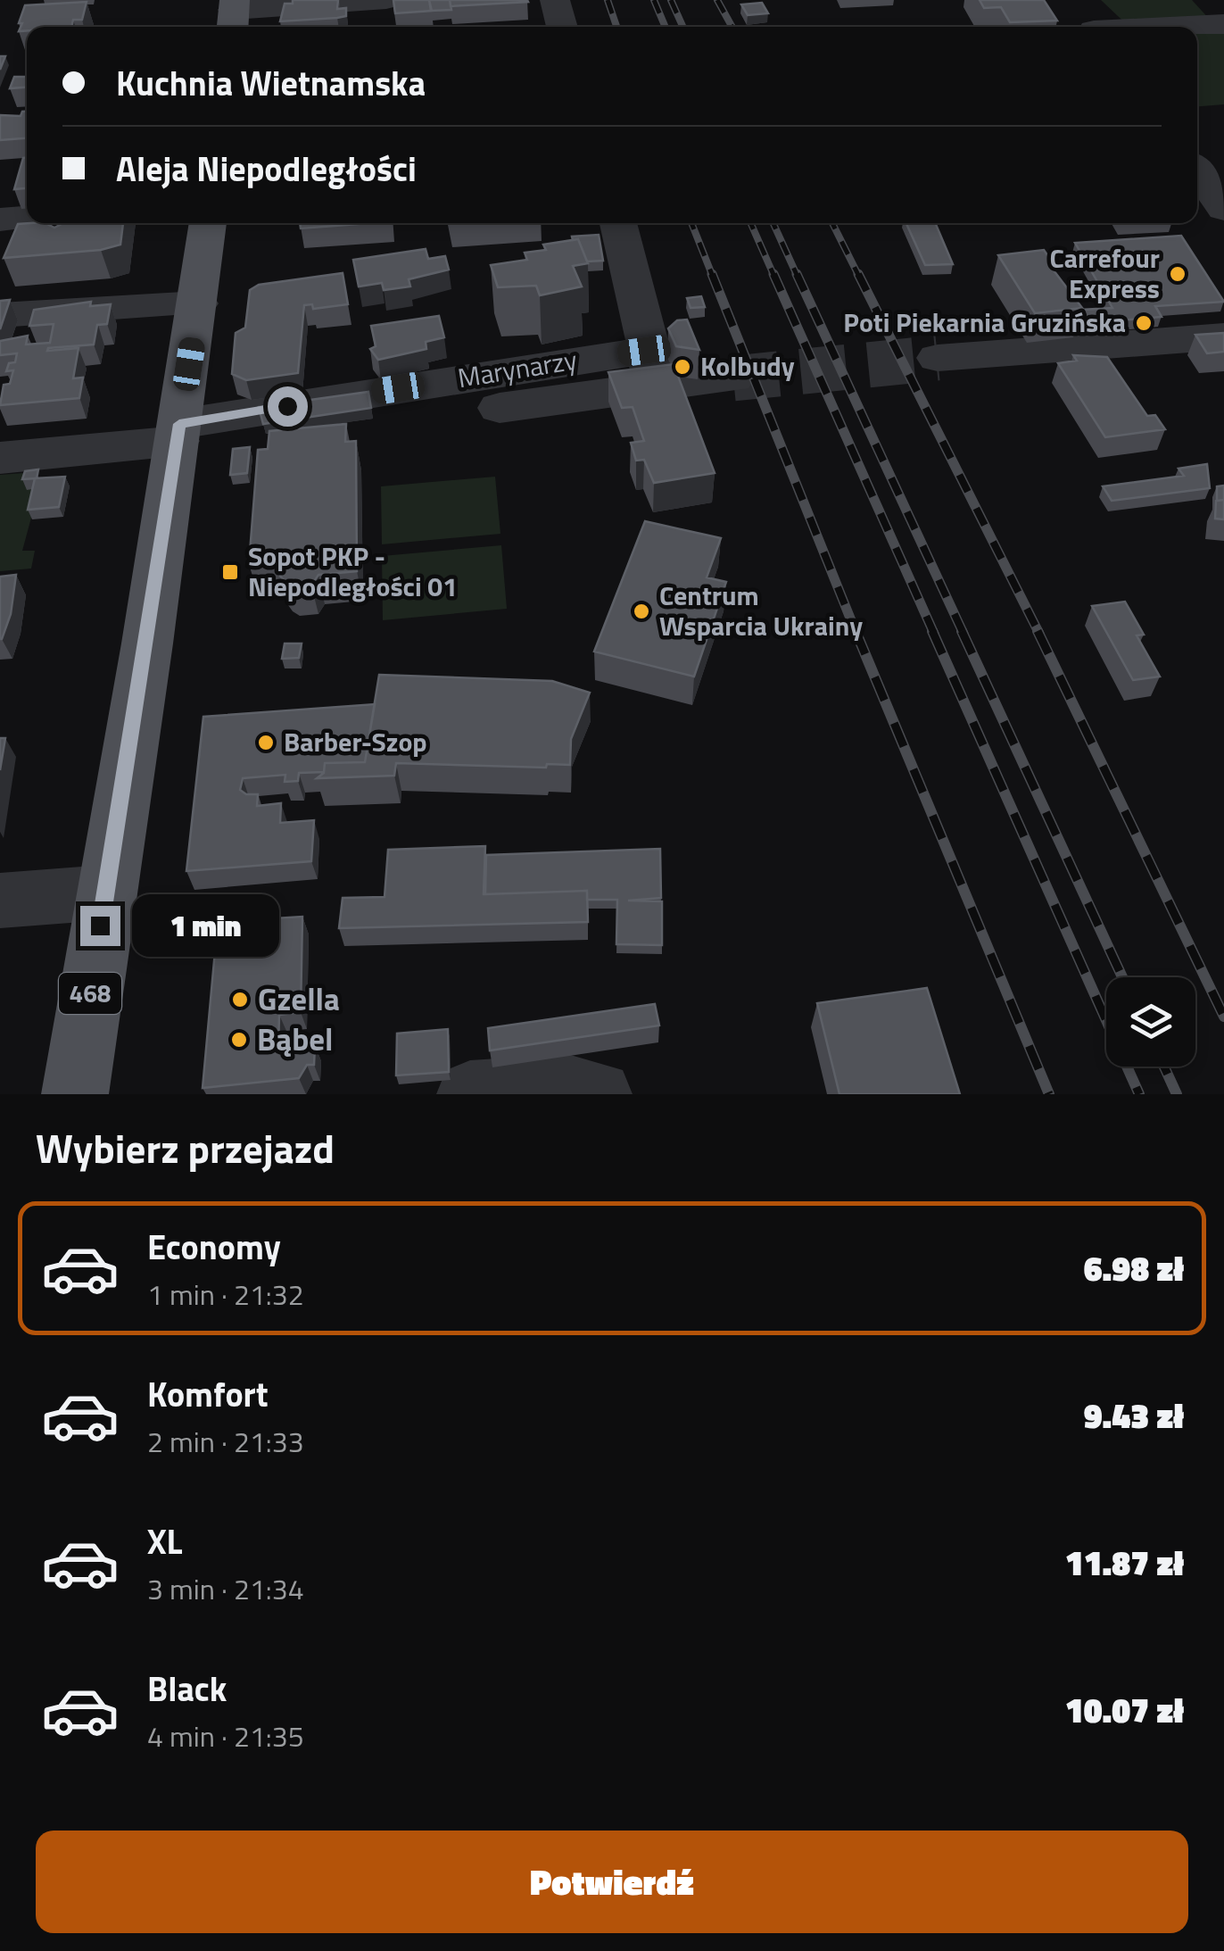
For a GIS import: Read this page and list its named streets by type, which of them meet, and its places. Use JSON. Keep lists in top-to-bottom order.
{
  "streets": {
    "main road": ["468"],
    "street": ["Marynarzy"]
  },
  "crossings": [
    ["Marynarzy", "468"]
  ],
  "places": {
    "other": [
      "Carrefour Express",
      "Poti Piekarnia Gruzińska",
      "Kolbudy",
      "Centrum Wsparcia Ukrainy",
      "Barber-Szop",
      "Gzella",
      "Bąbel"
    ],
    "transit": ["Sopot PKP - Niepodległości 01"]
  },
  "page": {
    "banner": ["Kuchnia Wietnamska", "Aleja Niepodległości"],
    "bubble": "1 min",
    "heading": "Wybierz przejazd",
    "list": [
      {
        "name": "Economy",
        "note": "1 min · 21:32",
        "value": "6.98 zł"
      },
      {
        "name": "Komfort",
        "note": "2 min · 21:33",
        "value": "9.43 zł"
      },
      {
        "name": "XL",
        "note": "3 min · 21:34",
        "value": "11.87 zł"
      },
      {
        "name": "Black",
        "note": "4 min · 21:35",
        "value": "10.07 zł"
      }
    ],
    "buttons": "Potwierdź"
  }
}
